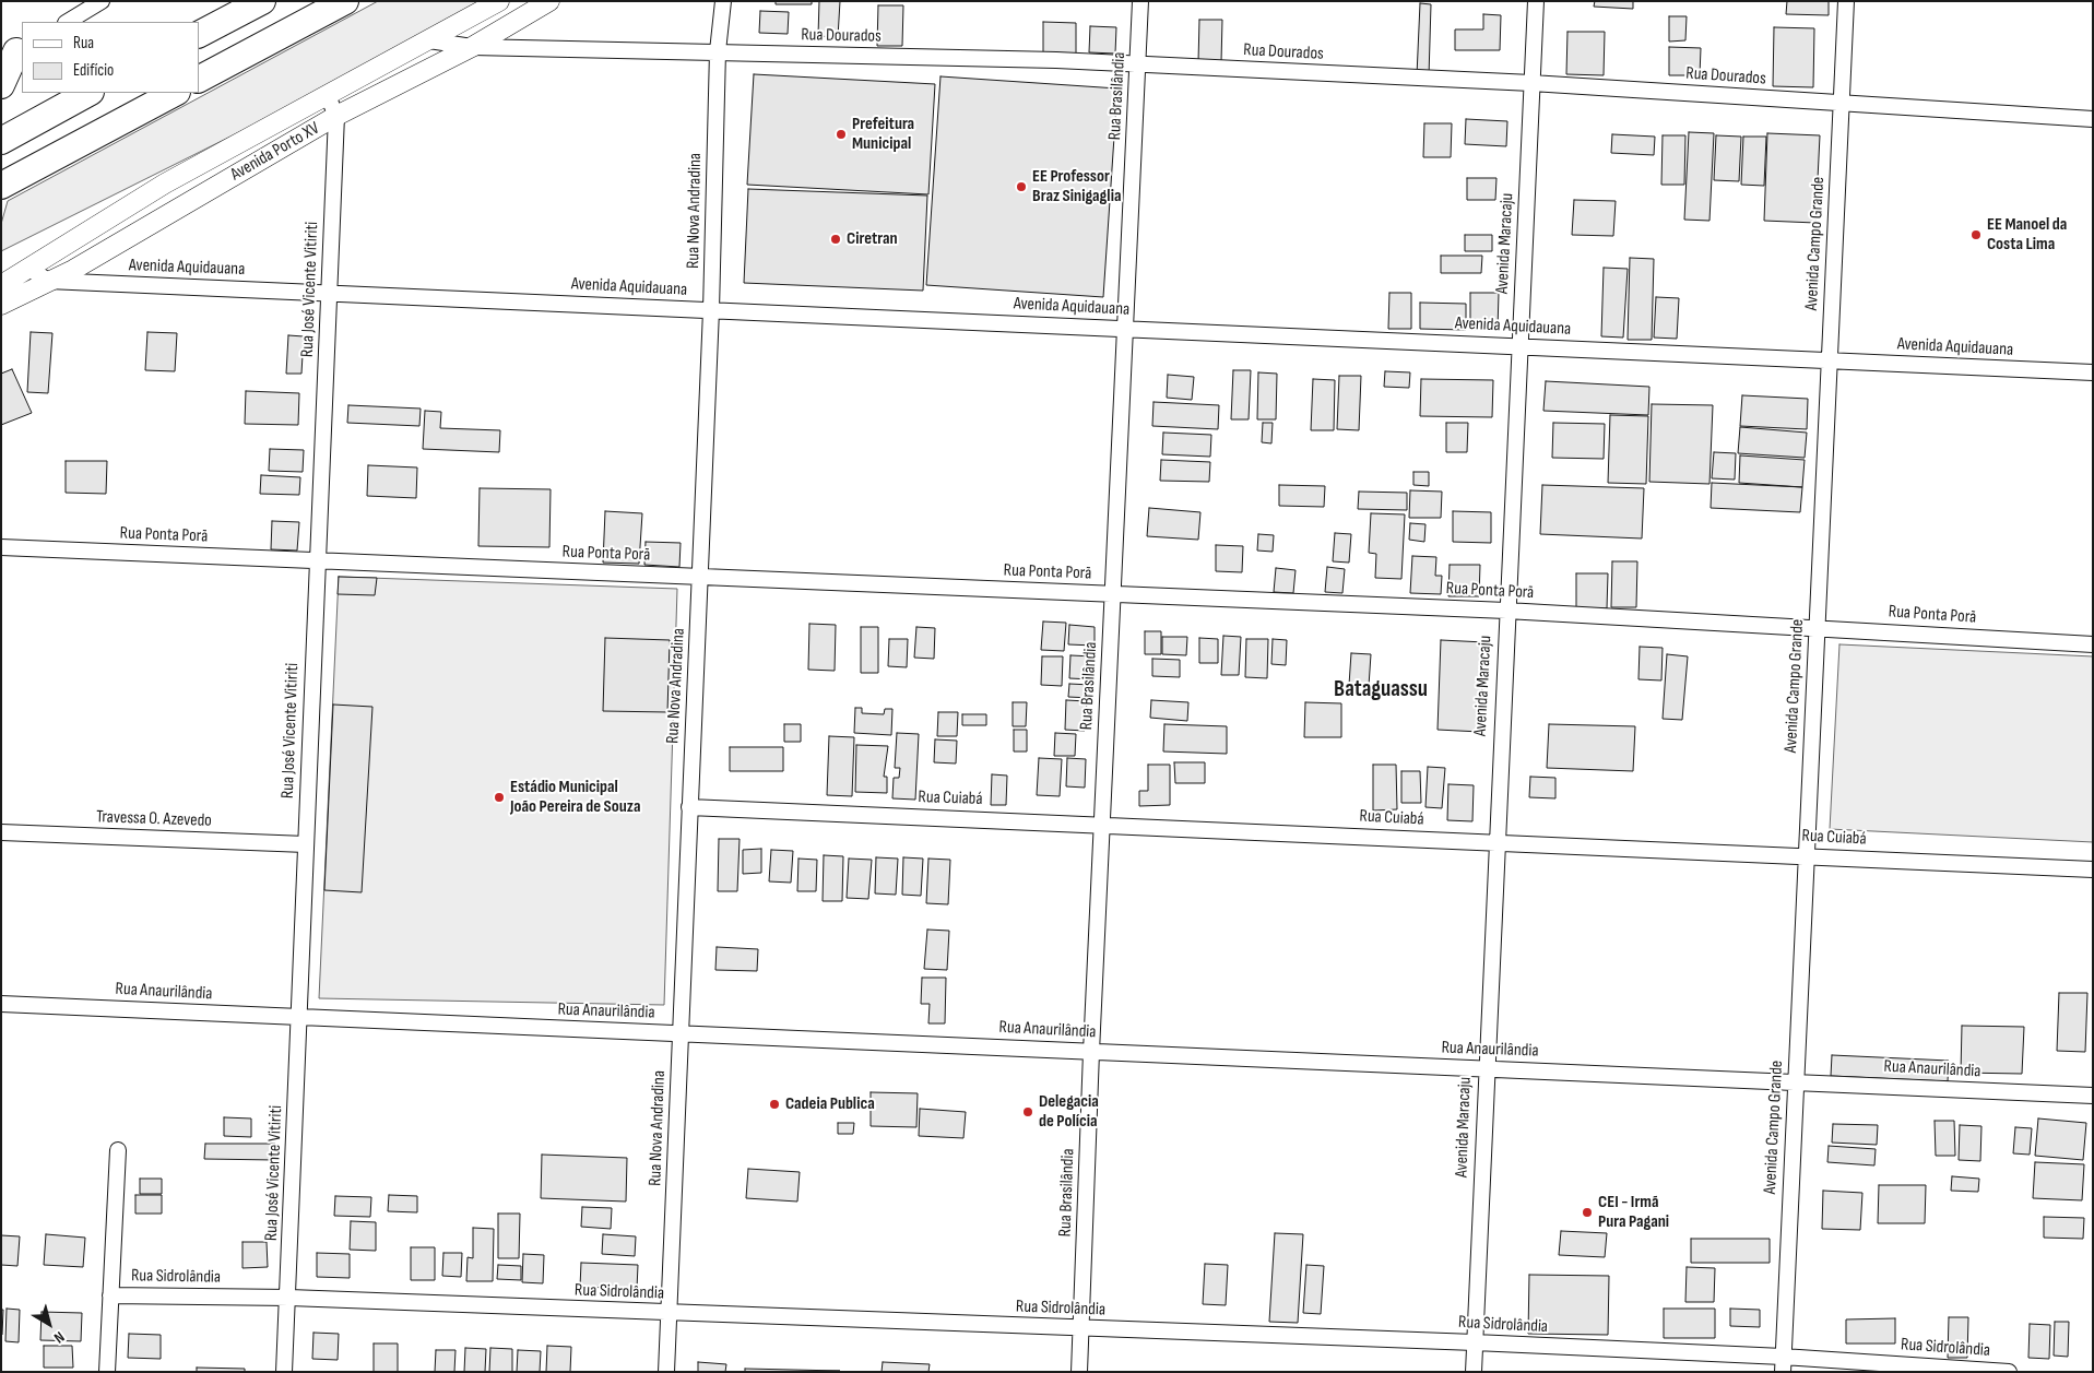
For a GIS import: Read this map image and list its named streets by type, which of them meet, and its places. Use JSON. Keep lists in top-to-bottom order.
{
  "streets": {
    "street": [
      "Rua Dourados",
      "Rua Brasilândia",
      "Avenida Porto XV",
      "Rua Nova Andradina",
      "Avenida Maracaju",
      "Avenida Campo Grande",
      "Avenida Aquidauana",
      "Rua José Vicente Vitiriti",
      "Rua Ponta Porã",
      "Rua Cuiabá",
      "Travessa O. Azevedo",
      "Rua Anaurilândia",
      "Rua Sidrolândia"
    ]
  },
  "crossings": [
    ["Rua Dourados", "Rua Brasilândia"],
    ["Rua Dourados", "Avenida Porto XV"],
    ["Rua Dourados", "Rua Nova Andradina"],
    ["Rua Dourados", "Avenida Maracaju"],
    ["Rua Dourados", "Avenida Campo Grande"],
    ["Rua Brasilândia", "Avenida Aquidauana"],
    ["Rua Brasilândia", "Rua Ponta Porã"],
    ["Rua Brasilândia", "Rua Cuiabá"],
    ["Rua Brasilândia", "Rua Anaurilândia"],
    ["Rua Brasilândia", "Rua Sidrolândia"],
    ["Avenida Porto XV", "Avenida Aquidauana"],
    ["Avenida Porto XV", "Rua José Vicente Vitiriti"],
    ["Rua Nova Andradina", "Avenida Aquidauana"],
    ["Rua Nova Andradina", "Rua Ponta Porã"],
    ["Rua Nova Andradina", "Rua Cuiabá"],
    ["Rua Nova Andradina", "Rua Anaurilândia"],
    ["Rua Nova Andradina", "Rua Sidrolândia"],
    ["Avenida Maracaju", "Avenida Aquidauana"],
    ["Avenida Maracaju", "Rua Ponta Porã"],
    ["Avenida Maracaju", "Rua Cuiabá"],
    ["Avenida Maracaju", "Rua Anaurilândia"],
    ["Avenida Maracaju", "Rua Sidrolândia"],
    ["Avenida Campo Grande", "Avenida Aquidauana"],
    ["Avenida Campo Grande", "Rua Ponta Porã"],
    ["Avenida Campo Grande", "Rua Cuiabá"],
    ["Avenida Campo Grande", "Rua Anaurilândia"],
    ["Avenida Campo Grande", "Rua Sidrolândia"],
    ["Avenida Aquidauana", "Rua José Vicente Vitiriti"],
    ["Rua José Vicente Vitiriti", "Rua Ponta Porã"],
    ["Rua José Vicente Vitiriti", "Travessa O. Azevedo"],
    ["Rua José Vicente Vitiriti", "Rua Anaurilândia"],
    ["Rua José Vicente Vitiriti", "Rua Sidrolândia"]
  ],
  "districts": ["Bataguassu"],
  "places": [
    "Prefeitura Municipal",
    "EE Professor Braz Sinigaglia",
    "EE Manoel da Costa Lima",
    "Ciretran",
    "Estádio Municipal João Pereira de Souza",
    "Cadeia Publica",
    "Delegacia de Polícia",
    "CEI - Irmã Pura Pagani"
  ],
  "legend": ["Rua", "Edifício"],
  "north": "bottom right"
}
